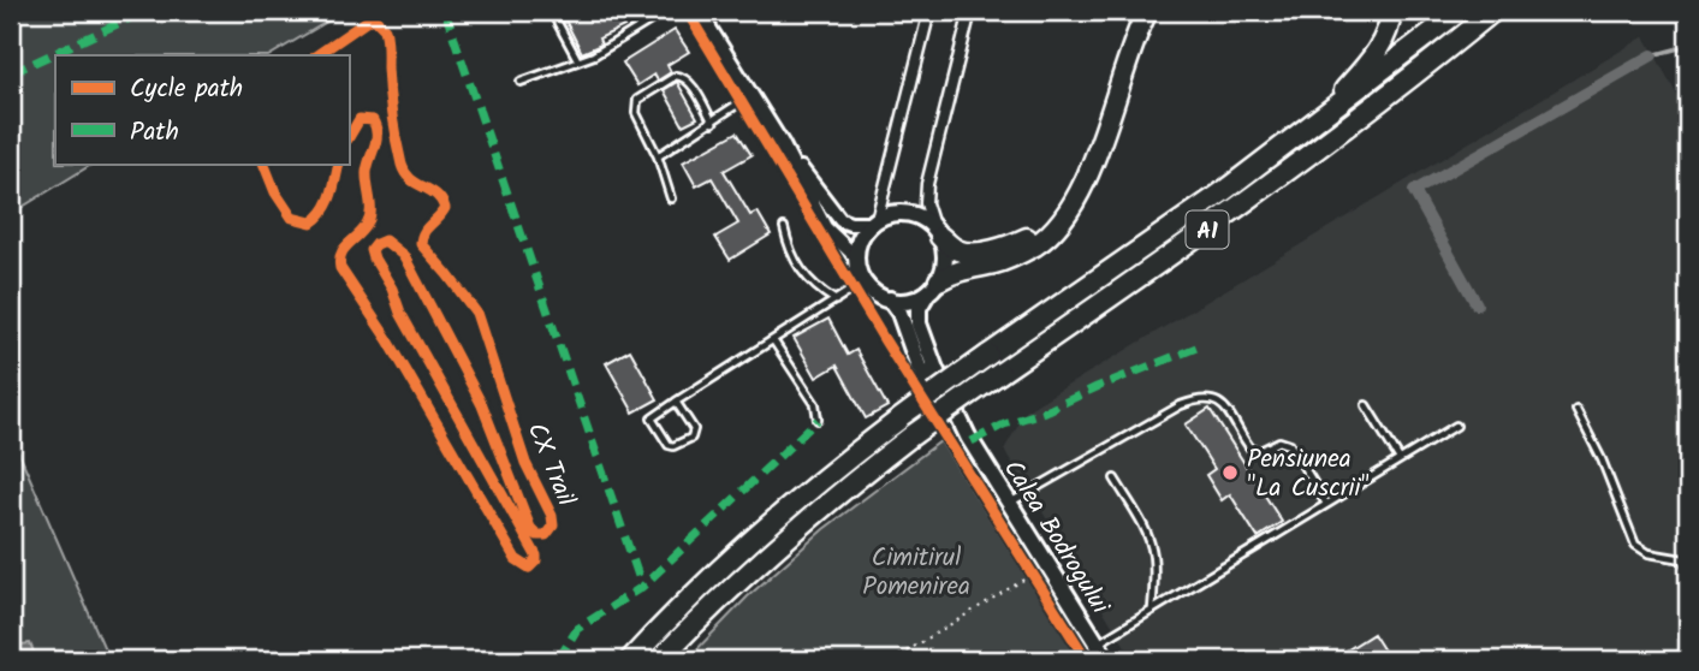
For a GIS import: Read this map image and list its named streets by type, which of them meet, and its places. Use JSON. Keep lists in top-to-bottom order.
{
  "streets": {
    "highway": ["A1"],
    "main road": ["Calea Bodrogului"],
    "cycle path": ["CX Trail"]
  },
  "parks": ["Cimitirul Pomenirea"],
  "places": ["Pensiunea \"La Cuscrii\""],
  "legend": ["Cycle path", "Path"]
}
